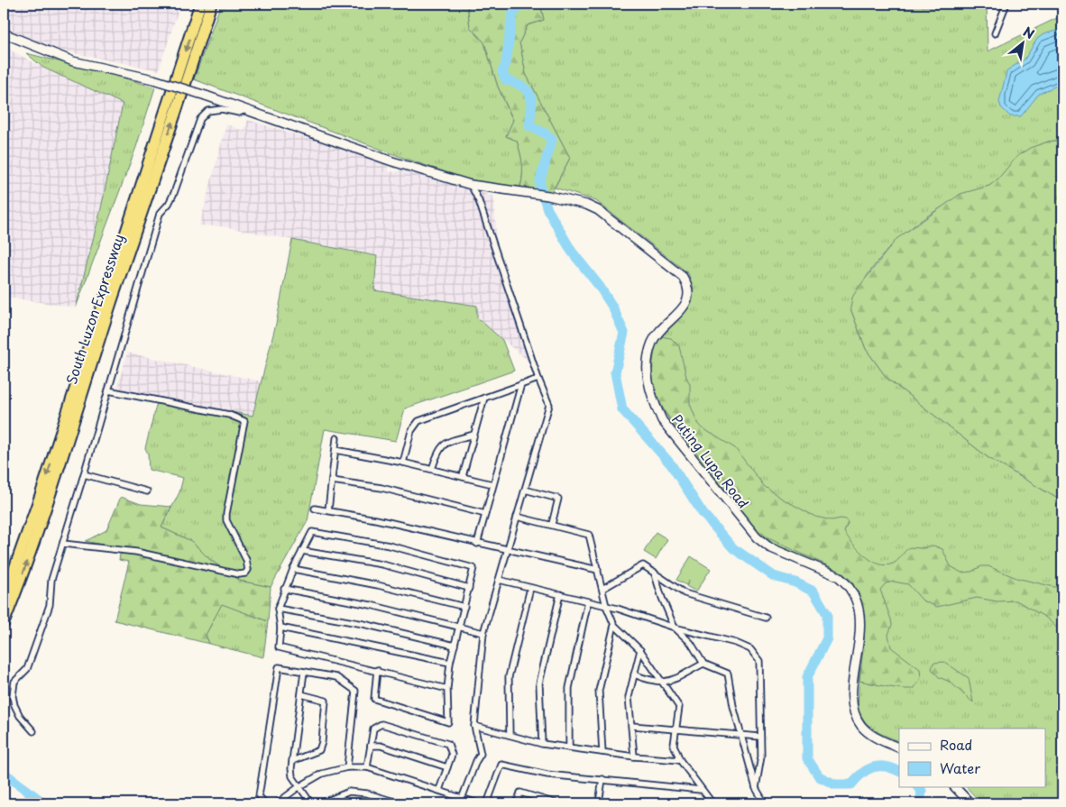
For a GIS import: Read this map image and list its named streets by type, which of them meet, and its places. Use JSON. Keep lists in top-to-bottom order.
{
  "streets": {
    "highway": ["South Luzon Expressway"],
    "street": ["Puting Lupa Road"]
  },
  "legend": ["Road", "Water"],
  "north": "top right"
}
